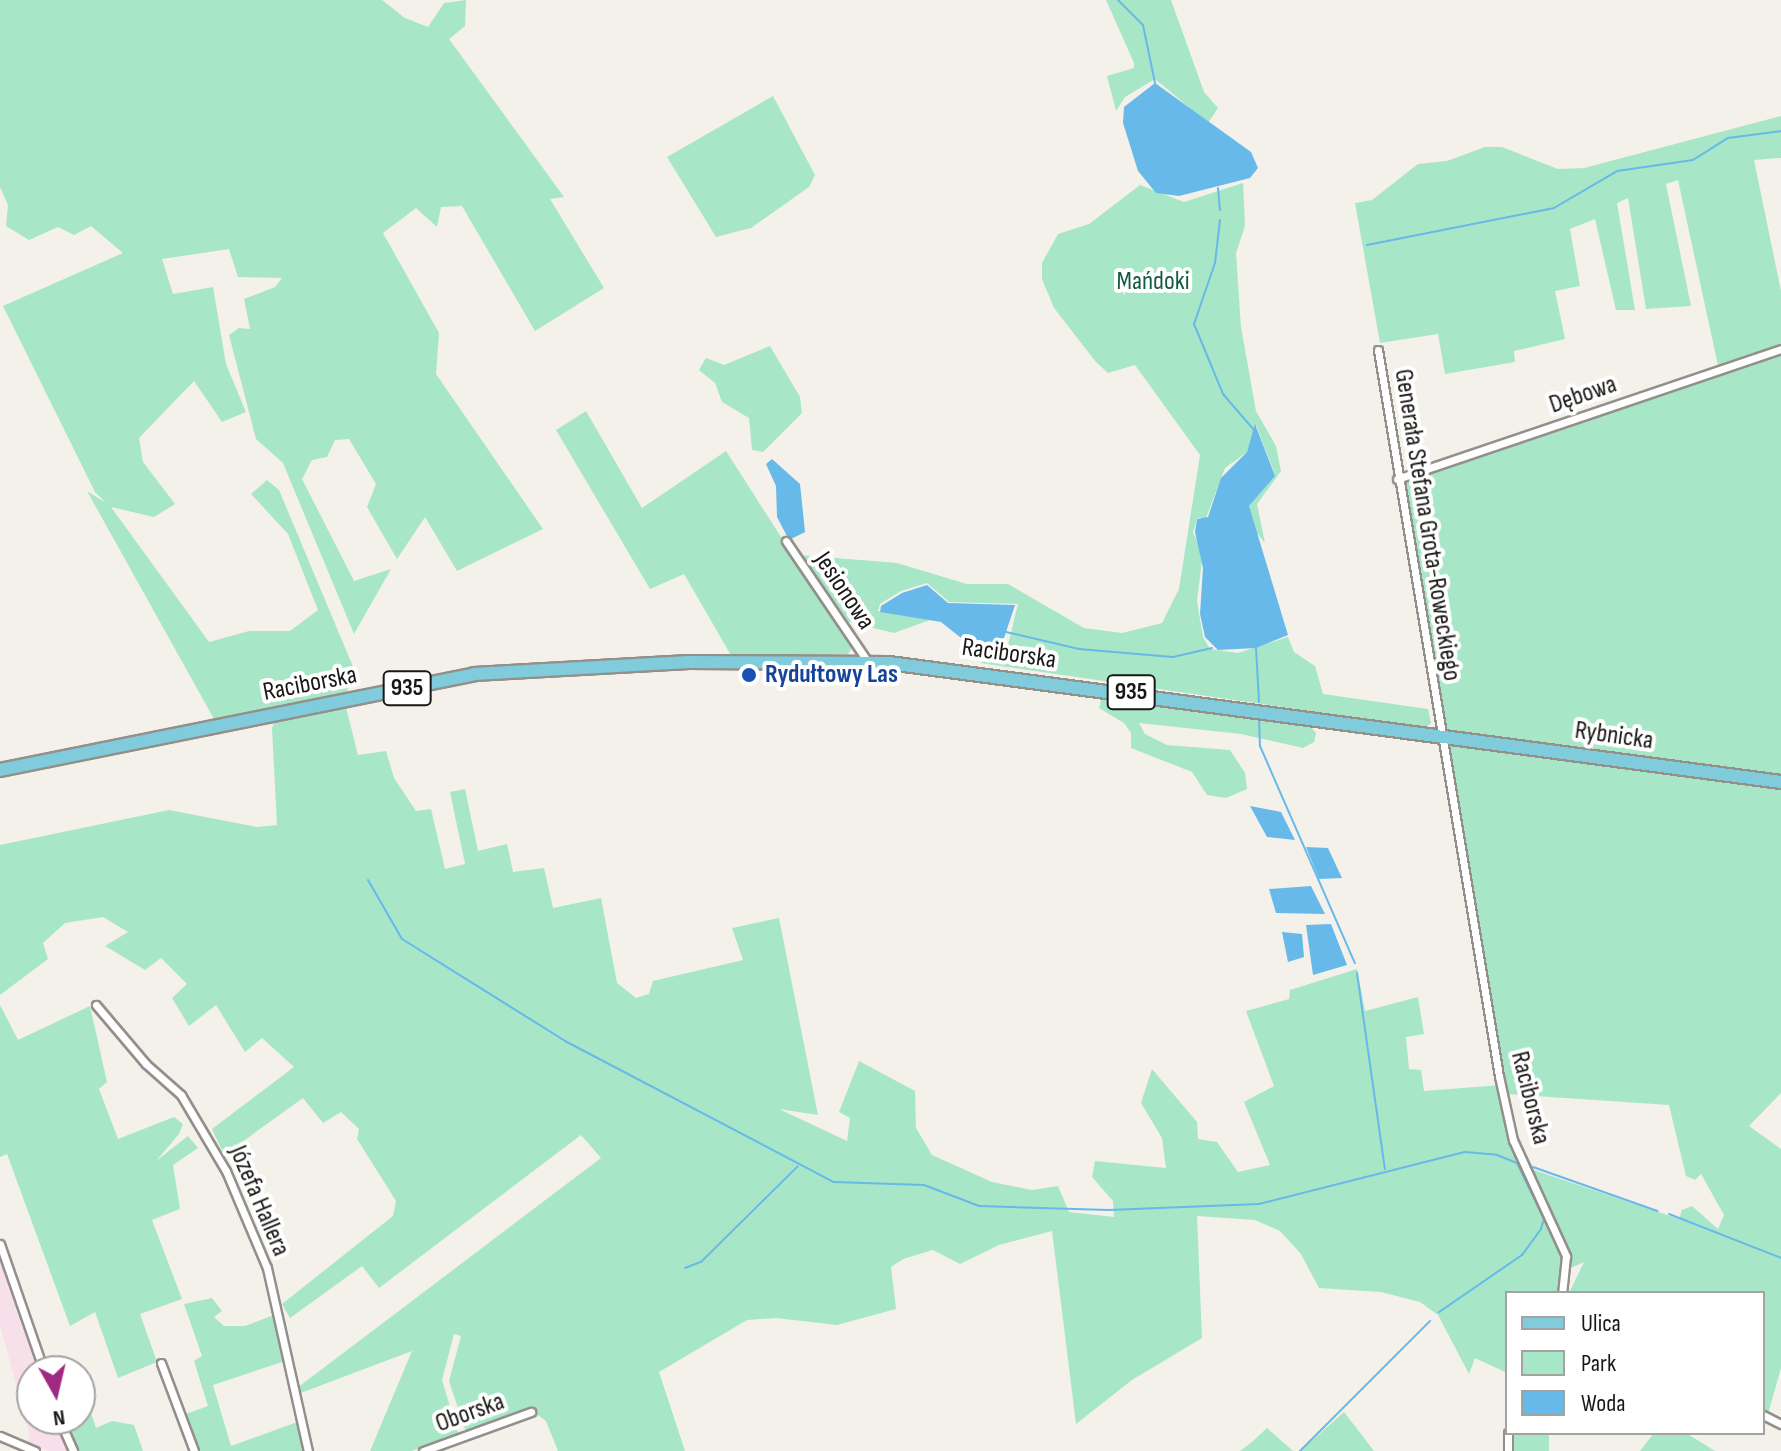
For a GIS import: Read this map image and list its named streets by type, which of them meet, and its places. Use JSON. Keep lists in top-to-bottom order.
{
  "streets": {
    "main road": ["Raciborska", "935", "Rybnicka"],
    "street": [
      "Dębowa",
      "Generała Stefana Grota-Roweckiego",
      "Jesionowa",
      "Józefa Hallera",
      "Oborska"
    ]
  },
  "crossings": [
    ["Dębowa", "Generała Stefana Grota-Roweckiego"],
    ["Generała Stefana Grota-Roweckiego", "Raciborska"],
    ["Generała Stefana Grota-Roweckiego", "Rybnicka"],
    ["Jesionowa", "Raciborska"],
    ["Raciborska", "Rybnicka"]
  ],
  "parks": ["Mańdoki"],
  "places": ["Rydułtowy Las"],
  "legend": ["Ulica", "Park", "Woda"],
  "north": "bottom"
}
